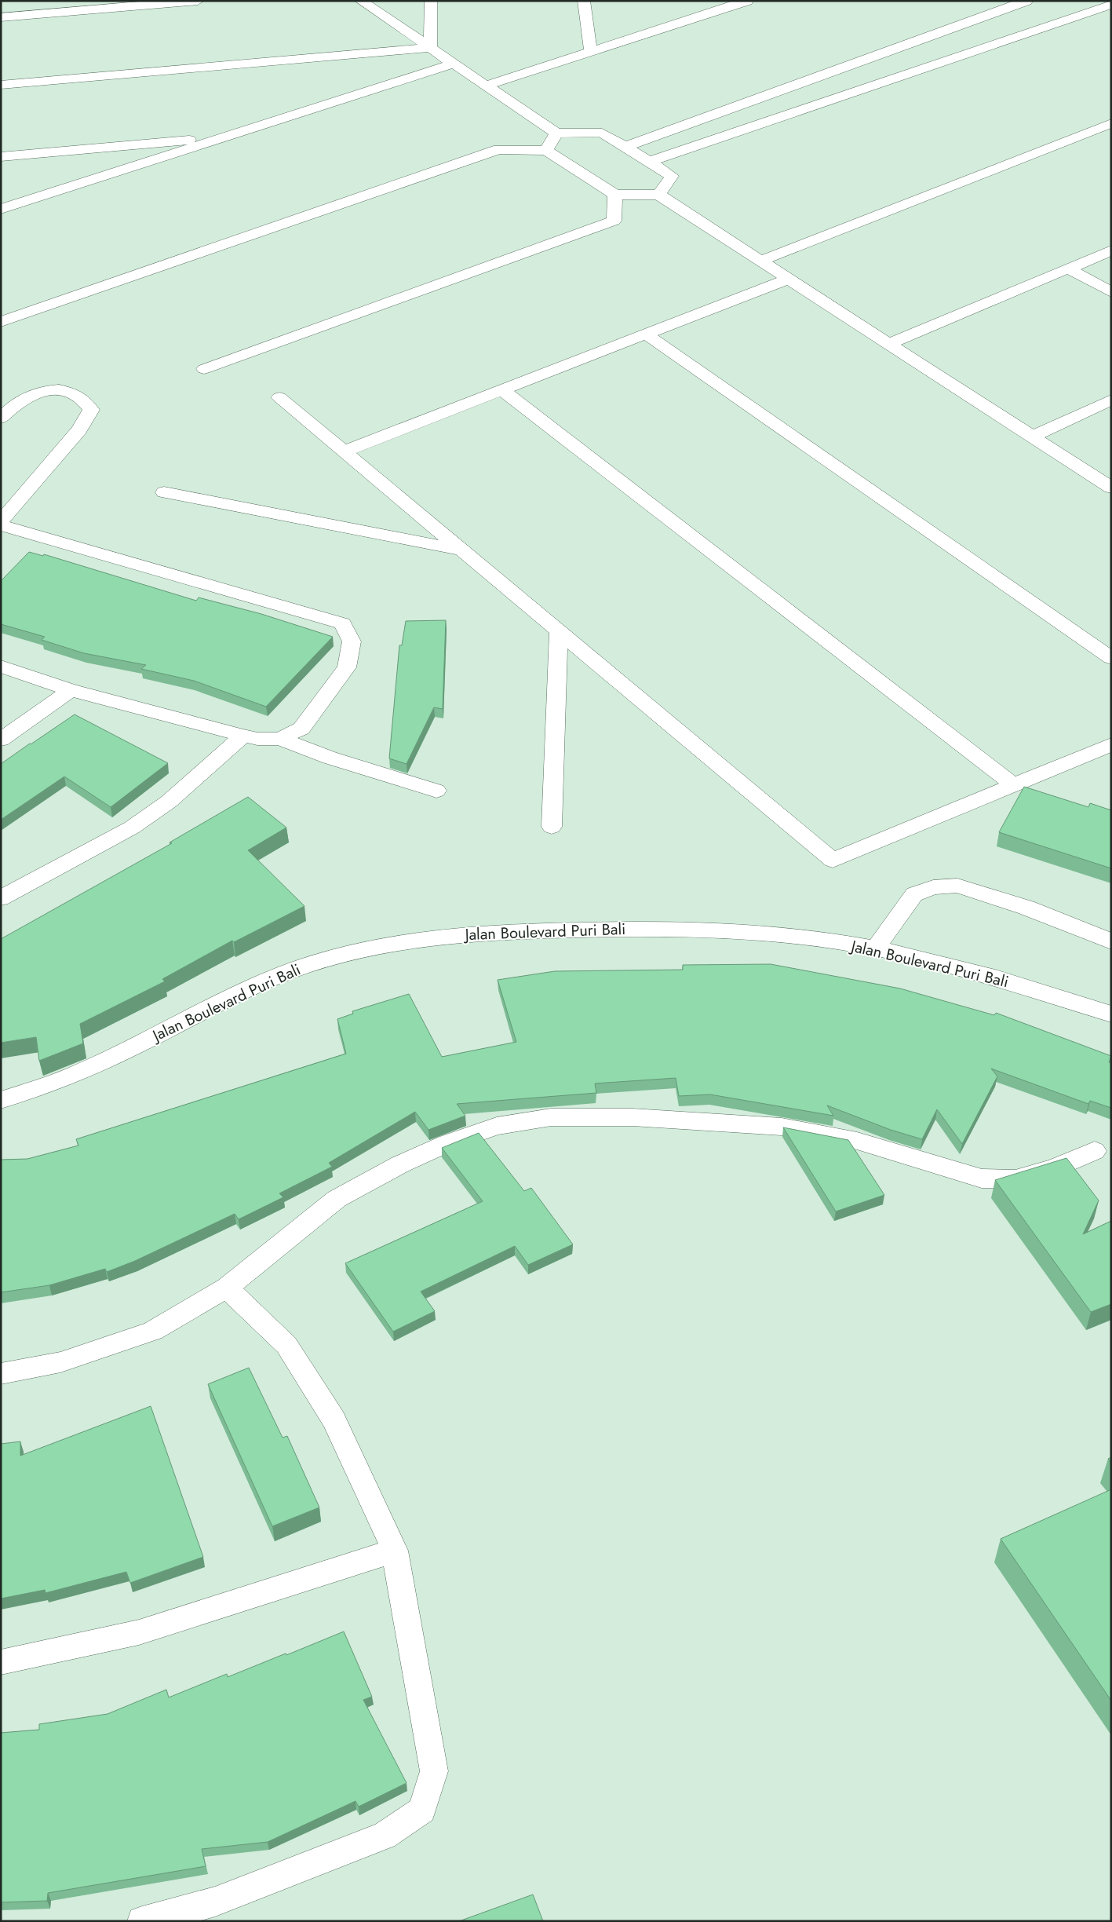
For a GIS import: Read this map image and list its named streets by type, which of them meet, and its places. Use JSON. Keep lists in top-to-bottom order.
{
  "streets": {
    "street": ["Jalan Boulevard Puri Bali"]
  }
}
